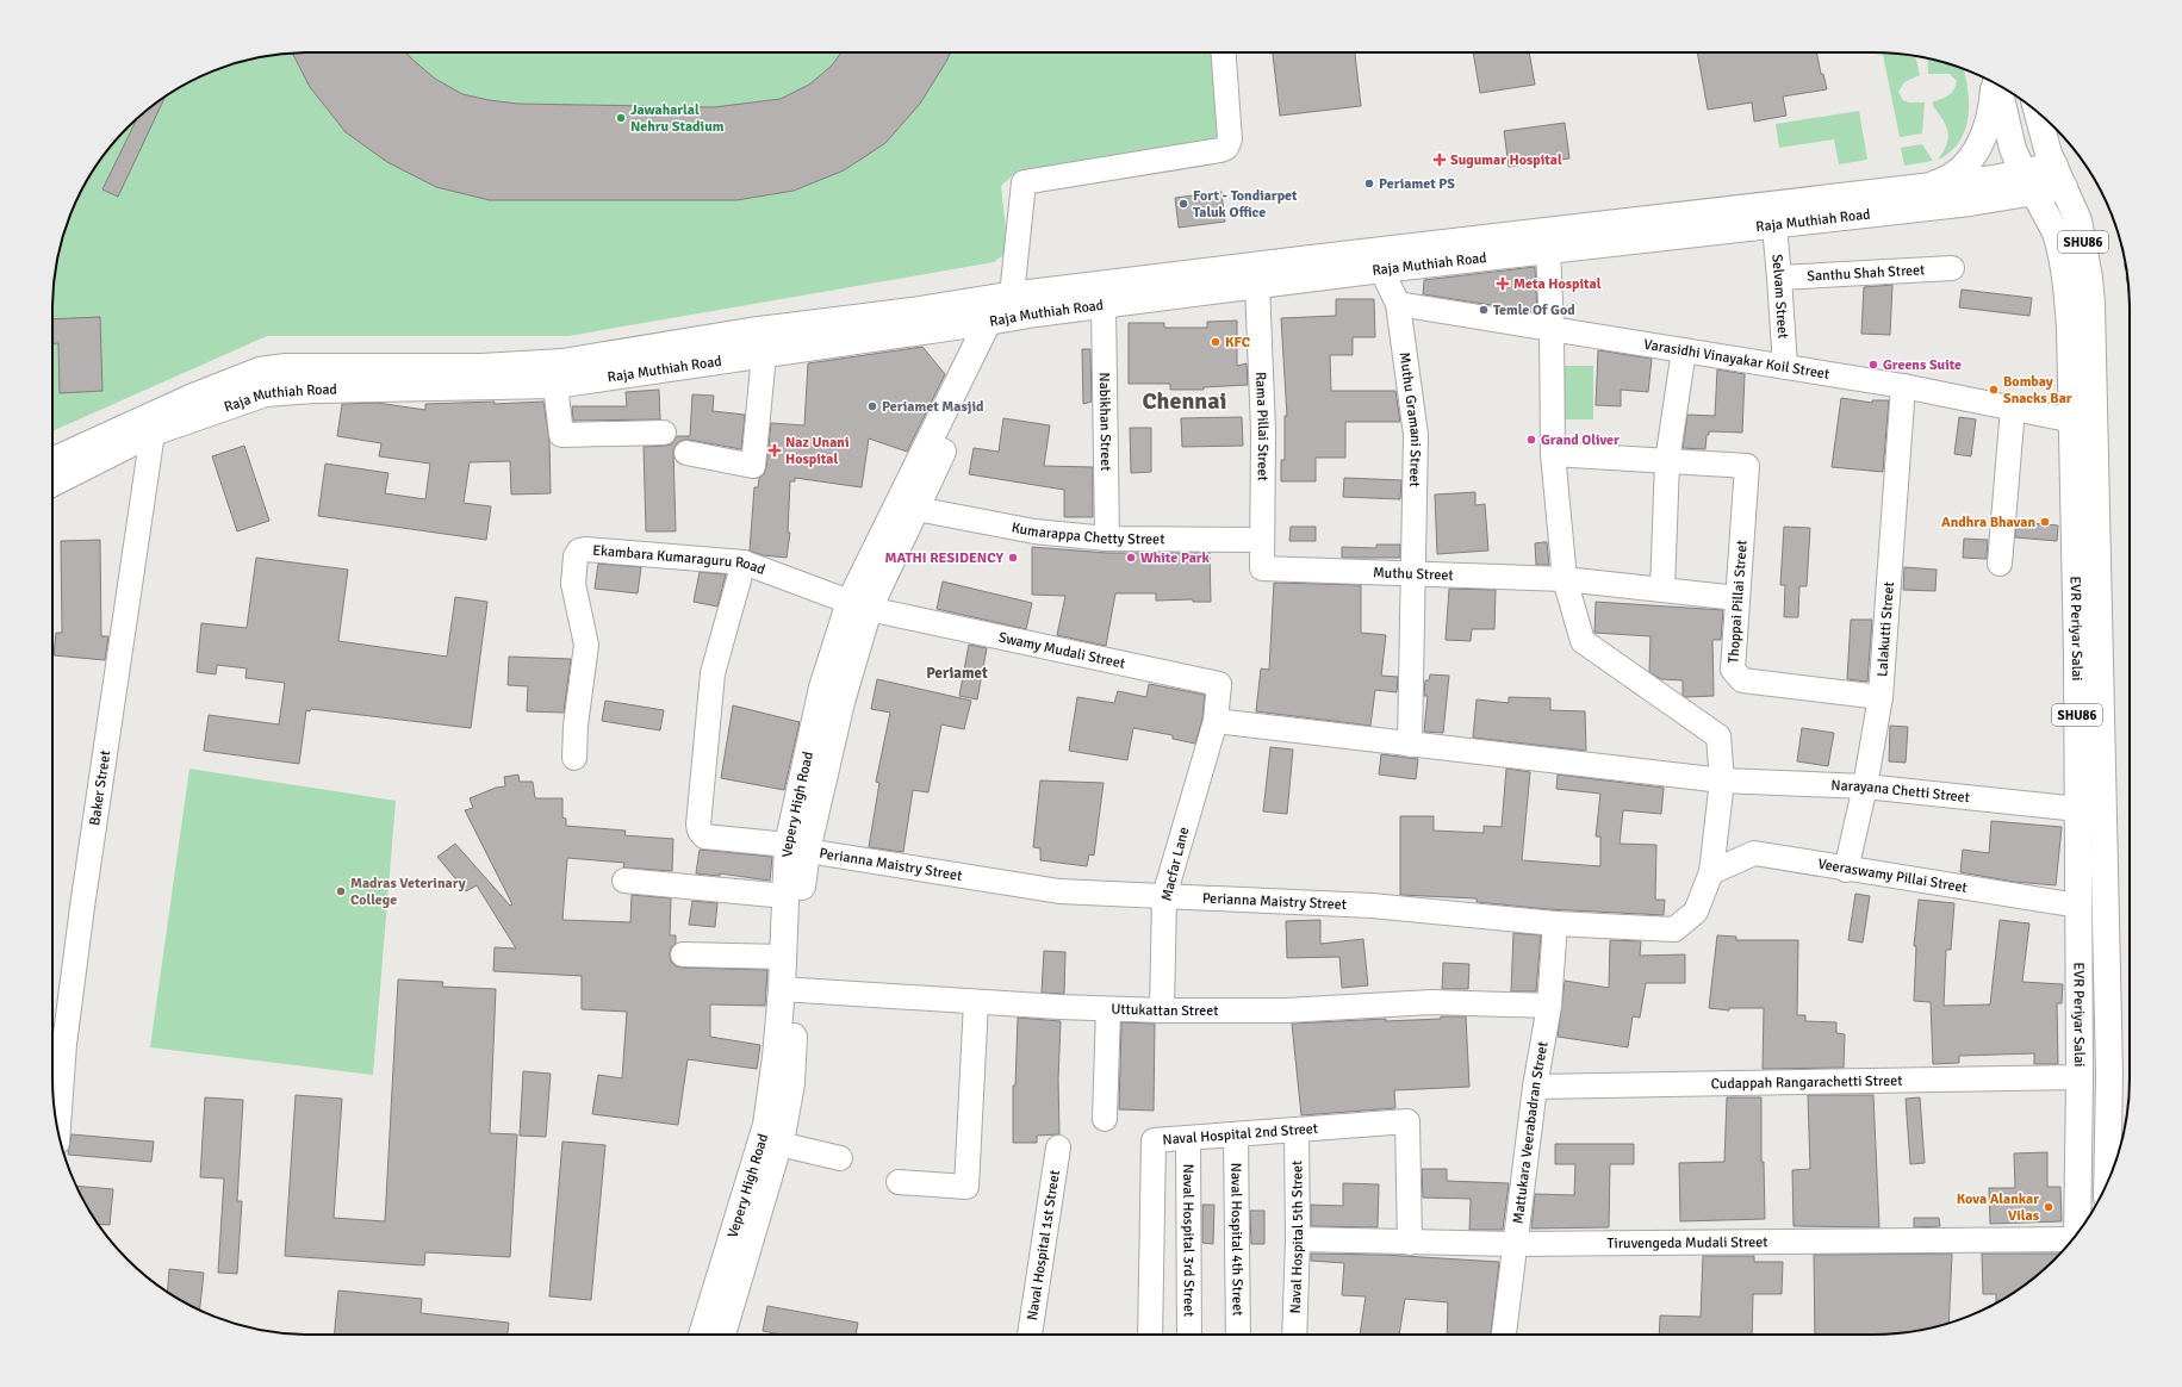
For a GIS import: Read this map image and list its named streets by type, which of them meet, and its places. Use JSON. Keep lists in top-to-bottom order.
{
  "streets": {
    "main road": [
      "Raja Muthiah Road",
      "SHU86",
      "EVR Periyar Salai",
      "Vepery High Road"
    ],
    "street": [
      "Santhu Shah Street",
      "Selvam Street",
      "Varasidhi Vinayakar Koil Street",
      "Muthu Gramani Street",
      "Nabikhan Street",
      "Rama Pillai Street",
      "Kumarappa Chetty Street",
      "Ekambara Kumaraguru Road",
      "Muthu Street",
      "Thoppai Pillai Street",
      "Lalakutti Street",
      "Swamy Mudali Street",
      "Baker Street",
      "Narayana Chetti Street",
      "Perianna Maistry Street",
      "Macfar Lane",
      "Veeraswamy Pillai Street",
      "Uttukattan Street",
      "Cudappah Rangarachetti Street",
      "Mattukara Veerabadran Street",
      "Naval Hospital 2nd Street",
      "Naval Hospital 5th Street",
      "Naval Hospital 4th Street",
      "Naval Hospital 3rd Street",
      "Tiruvengeda Mudali Street",
      "Naval Hospital 1st Street"
    ]
  },
  "crossings": [
    ["Raja Muthiah Road", "SHU86"],
    ["Raja Muthiah Road", "Selvam Street"],
    ["Raja Muthiah Road", "Muthu Gramani Street"],
    ["Raja Muthiah Road", "Nabikhan Street"],
    ["Raja Muthiah Road", "Rama Pillai Street"],
    ["Raja Muthiah Road", "EVR Periyar Salai"],
    ["Raja Muthiah Road", "Baker Street"],
    ["Raja Muthiah Road", "Vepery High Road"],
    ["Raja Muthiah Road", "Perianna Maistry Street"],
    ["SHU86", "EVR Periyar Salai"],
    ["Santhu Shah Street", "Selvam Street"],
    ["Selvam Street", "Varasidhi Vinayakar Koil Street"],
    ["Varasidhi Vinayakar Koil Street", "Muthu Gramani Street"],
    ["Varasidhi Vinayakar Koil Street", "Lalakutti Street"],
    ["Varasidhi Vinayakar Koil Street", "EVR Periyar Salai"],
    ["Varasidhi Vinayakar Koil Street", "Perianna Maistry Street"],
    ["Muthu Gramani Street", "Muthu Street"],
    ["Muthu Gramani Street", "Narayana Chetti Street"],
    ["Nabikhan Street", "Kumarappa Chetty Street"],
    ["Rama Pillai Street", "Kumarappa Chetty Street"],
    ["Rama Pillai Street", "Muthu Street"],
    ["Kumarappa Chetty Street", "Vepery High Road"],
    ["Ekambara Kumaraguru Road", "Swamy Mudali Street"],
    ["Ekambara Kumaraguru Road", "Vepery High Road"],
    ["Ekambara Kumaraguru Road", "Perianna Maistry Street"],
    ["Muthu Street", "Thoppai Pillai Street"],
    ["Muthu Street", "Perianna Maistry Street"],
    ["Thoppai Pillai Street", "Lalakutti Street"],
    ["Lalakutti Street", "Narayana Chetti Street"],
    ["Lalakutti Street", "Veeraswamy Pillai Street"],
    ["EVR Periyar Salai", "Narayana Chetti Street"],
    ["EVR Periyar Salai", "Veeraswamy Pillai Street"],
    ["EVR Periyar Salai", "Cudappah Rangarachetti Street"],
    ["Swamy Mudali Street", "Narayana Chetti Street"],
    ["Swamy Mudali Street", "Vepery High Road"],
    ["Swamy Mudali Street", "Macfar Lane"],
    ["Narayana Chetti Street", "Perianna Maistry Street"],
    ["Narayana Chetti Street", "Macfar Lane"],
    ["Vepery High Road", "Perianna Maistry Street"],
    ["Vepery High Road", "Uttukattan Street"],
    ["Perianna Maistry Street", "Macfar Lane"],
    ["Perianna Maistry Street", "Veeraswamy Pillai Street"],
    ["Perianna Maistry Street", "Mattukara Veerabadran Street"],
    ["Macfar Lane", "Uttukattan Street"],
    ["Uttukattan Street", "Mattukara Veerabadran Street"],
    ["Cudappah Rangarachetti Street", "Mattukara Veerabadran Street"],
    ["Mattukara Veerabadran Street", "Tiruvengeda Mudali Street"],
    ["Naval Hospital 2nd Street", "Naval Hospital 5th Street"],
    ["Naval Hospital 2nd Street", "Naval Hospital 4th Street"],
    ["Naval Hospital 2nd Street", "Naval Hospital 3rd Street"],
    ["Naval Hospital 2nd Street", "Tiruvengeda Mudali Street"],
    ["Naval Hospital 5th Street", "Tiruvengeda Mudali Street"]
  ],
  "districts": ["Chennai", "Periamet"],
  "places": {
    "other": [
      "Jawaharlal Nehru Stadium",
      "Periamet PS",
      "Fort - Tondiarpet Taluk Office",
      "Temle Of God",
      "KFC",
      "Greens Suite",
      "Bombay Snacks Bar",
      "Periamet Masjid",
      "Grand Oliver",
      "Andhra Bhavan",
      "MATHI RESIDENCY",
      "White Park",
      "Madras Veterinary College",
      "Kova Alankar Vilas"
    ],
    "health": ["Sugumar Hospital", "Meta Hospital", "Naz Unani Hospital"]
  }
}
